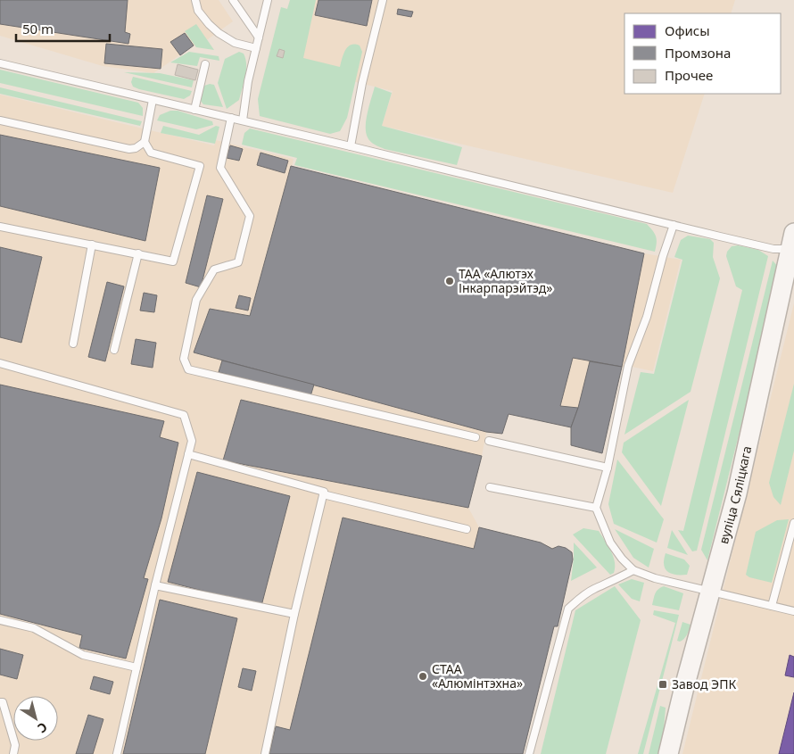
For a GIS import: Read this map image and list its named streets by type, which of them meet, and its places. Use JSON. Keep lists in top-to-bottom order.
{
  "streets": {
    "main road": ["вуліца Сяліцкага"]
  },
  "places": {
    "other": ["ТАА «Алютэх Інкарпарэйтэд»", "СТАА «Алюмінтэхна»"],
    "transit": ["Завод ЭПК"]
  },
  "legend": ["Офисы", "Промзона", "Прочее"],
  "scale_bar": "50 m",
  "north": "bottom right"
}
